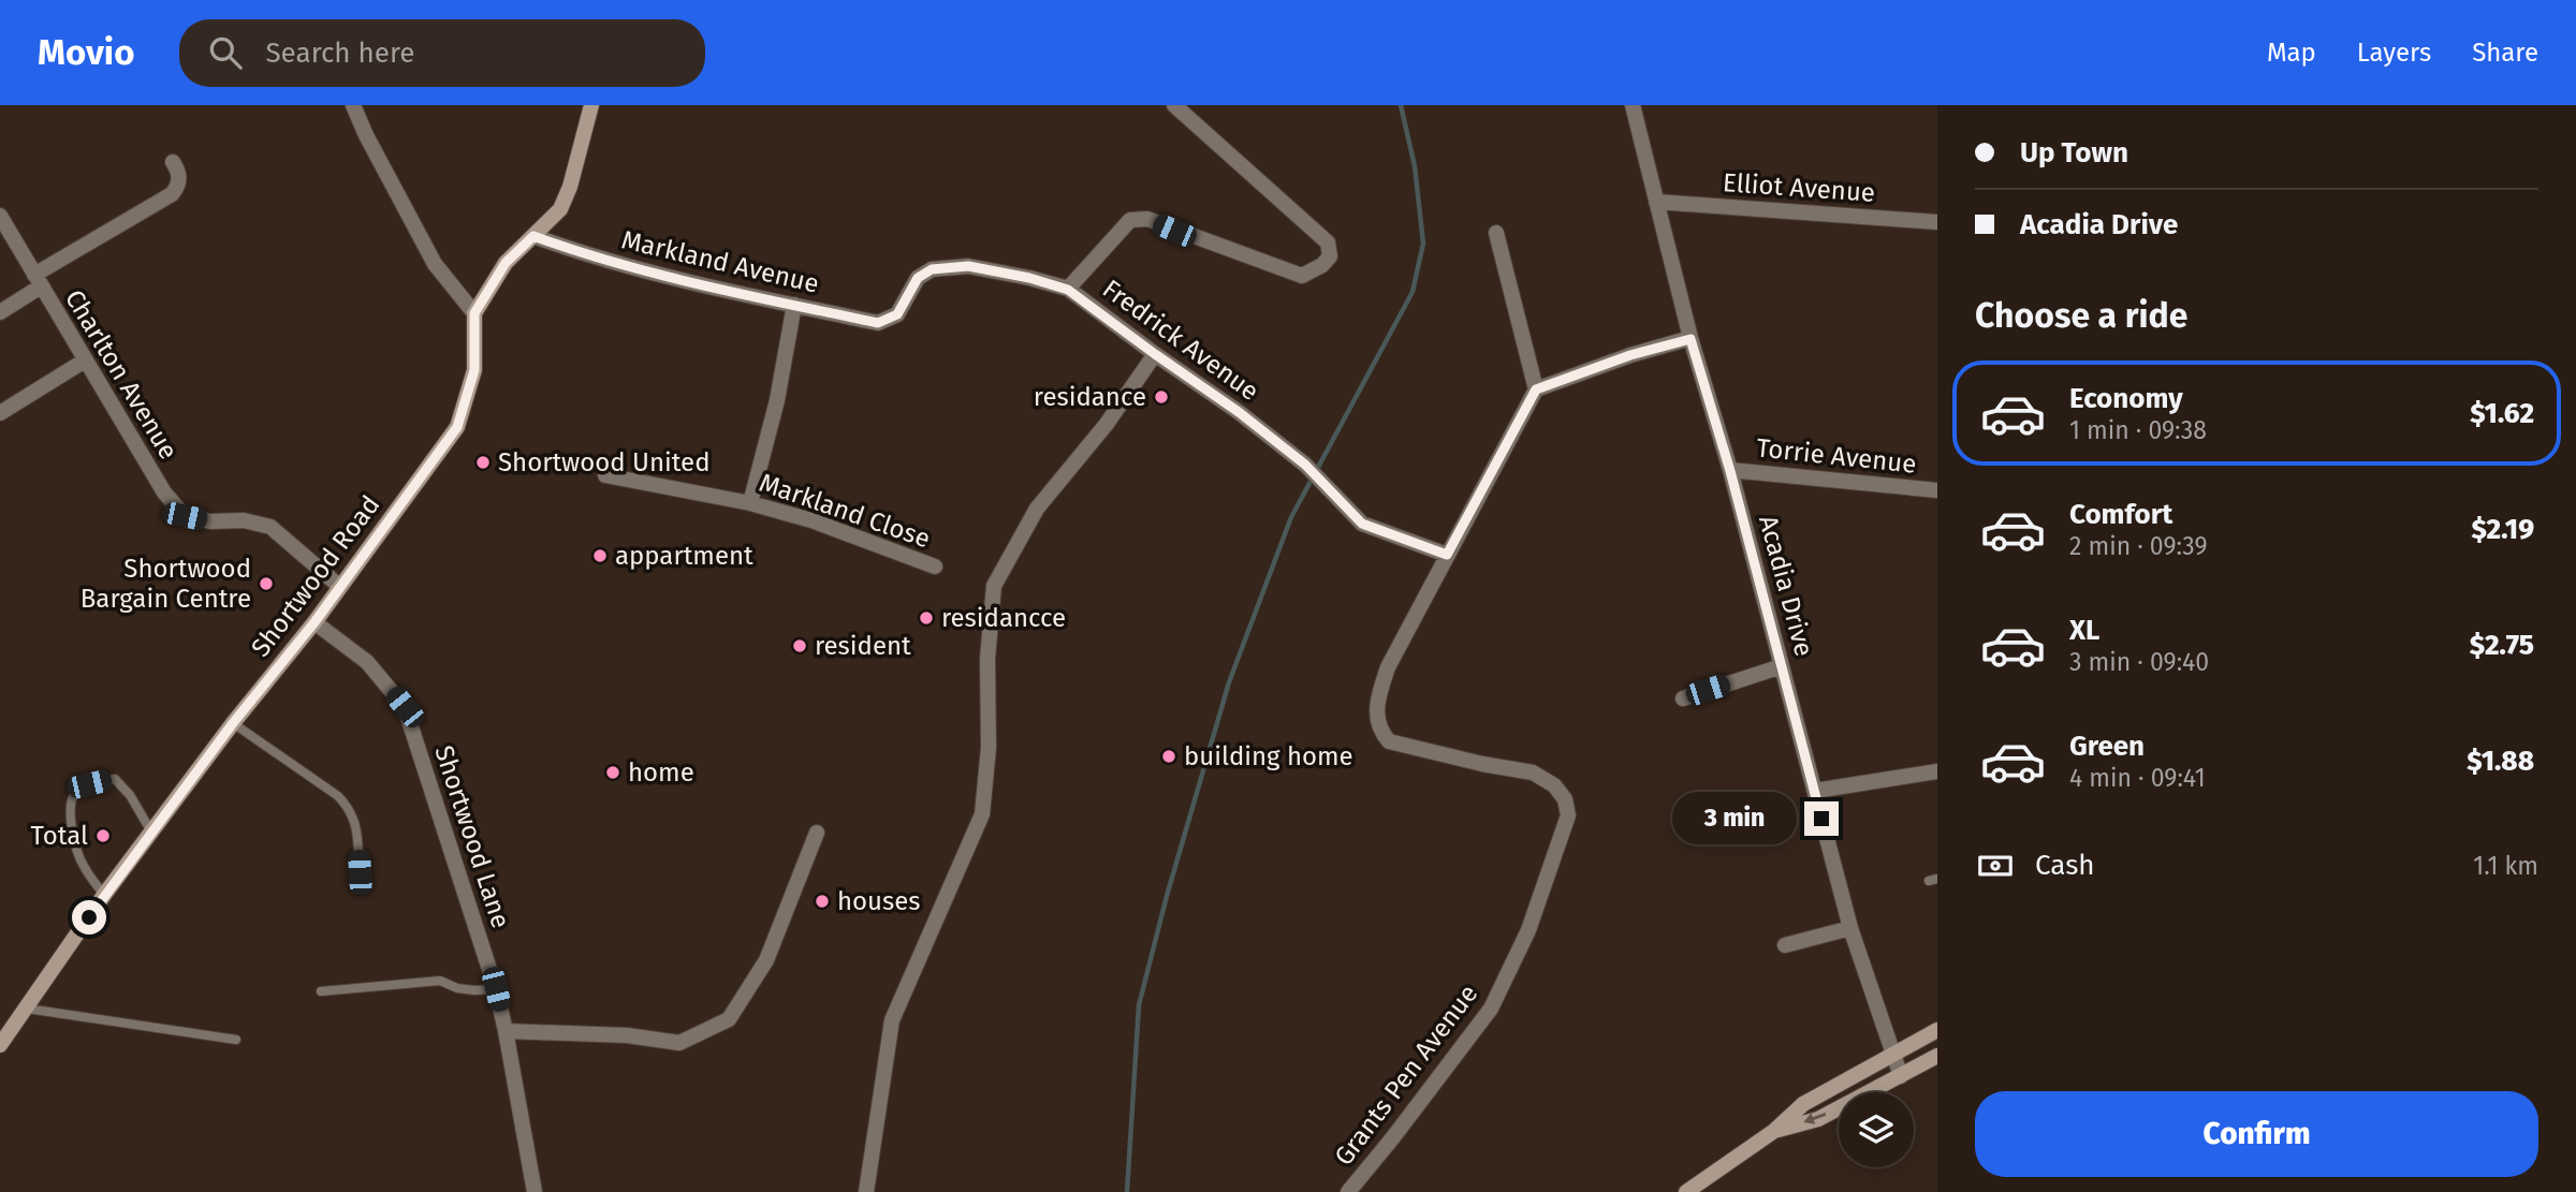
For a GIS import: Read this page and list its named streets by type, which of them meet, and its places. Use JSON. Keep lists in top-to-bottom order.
{
  "streets": {
    "main road": ["Shortwood Road"],
    "street": [
      "Elliot Avenue",
      "Markland Avenue",
      "Fredrick Avenue",
      "Charlton Avenue",
      "Torrie Avenue",
      "Markland Close",
      "Acadia Drive",
      "Shortwood Lane",
      "Grants Pen Avenue"
    ]
  },
  "crossings": [
    ["Elliot Avenue", "Acadia Drive"],
    ["Markland Avenue", "Fredrick Avenue"],
    ["Fredrick Avenue", "Grants Pen Avenue"],
    ["Charlton Avenue", "Shortwood Road"],
    ["Torrie Avenue", "Acadia Drive"],
    ["Shortwood Road", "Shortwood Lane"]
  ],
  "places": [
    "residance",
    "Shortwood United",
    "appartment",
    "Shortwood Bargain Centre",
    "residancce",
    "resident",
    "building home",
    "home",
    "Total",
    "houses"
  ],
  "page": {
    "header": "Movio",
    "search": "Search here",
    "nav": ["Map", "Layers", "Share"],
    "banner": ["Up Town", "Acadia Drive"],
    "heading": "Choose a ride",
    "list": [
      {
        "name": "Economy",
        "note": "1 min · 09:38",
        "value": "$1.62"
      },
      {
        "name": "Comfort",
        "note": "2 min · 09:39",
        "value": "$2.19"
      },
      {
        "name": "XL",
        "note": "3 min · 09:40",
        "value": "$2.75"
      },
      {
        "name": "Green",
        "note": "4 min · 09:41",
        "value": "$1.88"
      }
    ],
    "bubble": "3 min",
    "pay": ["Cash", "1.1 km"],
    "buttons": "Confirm"
  }
}
